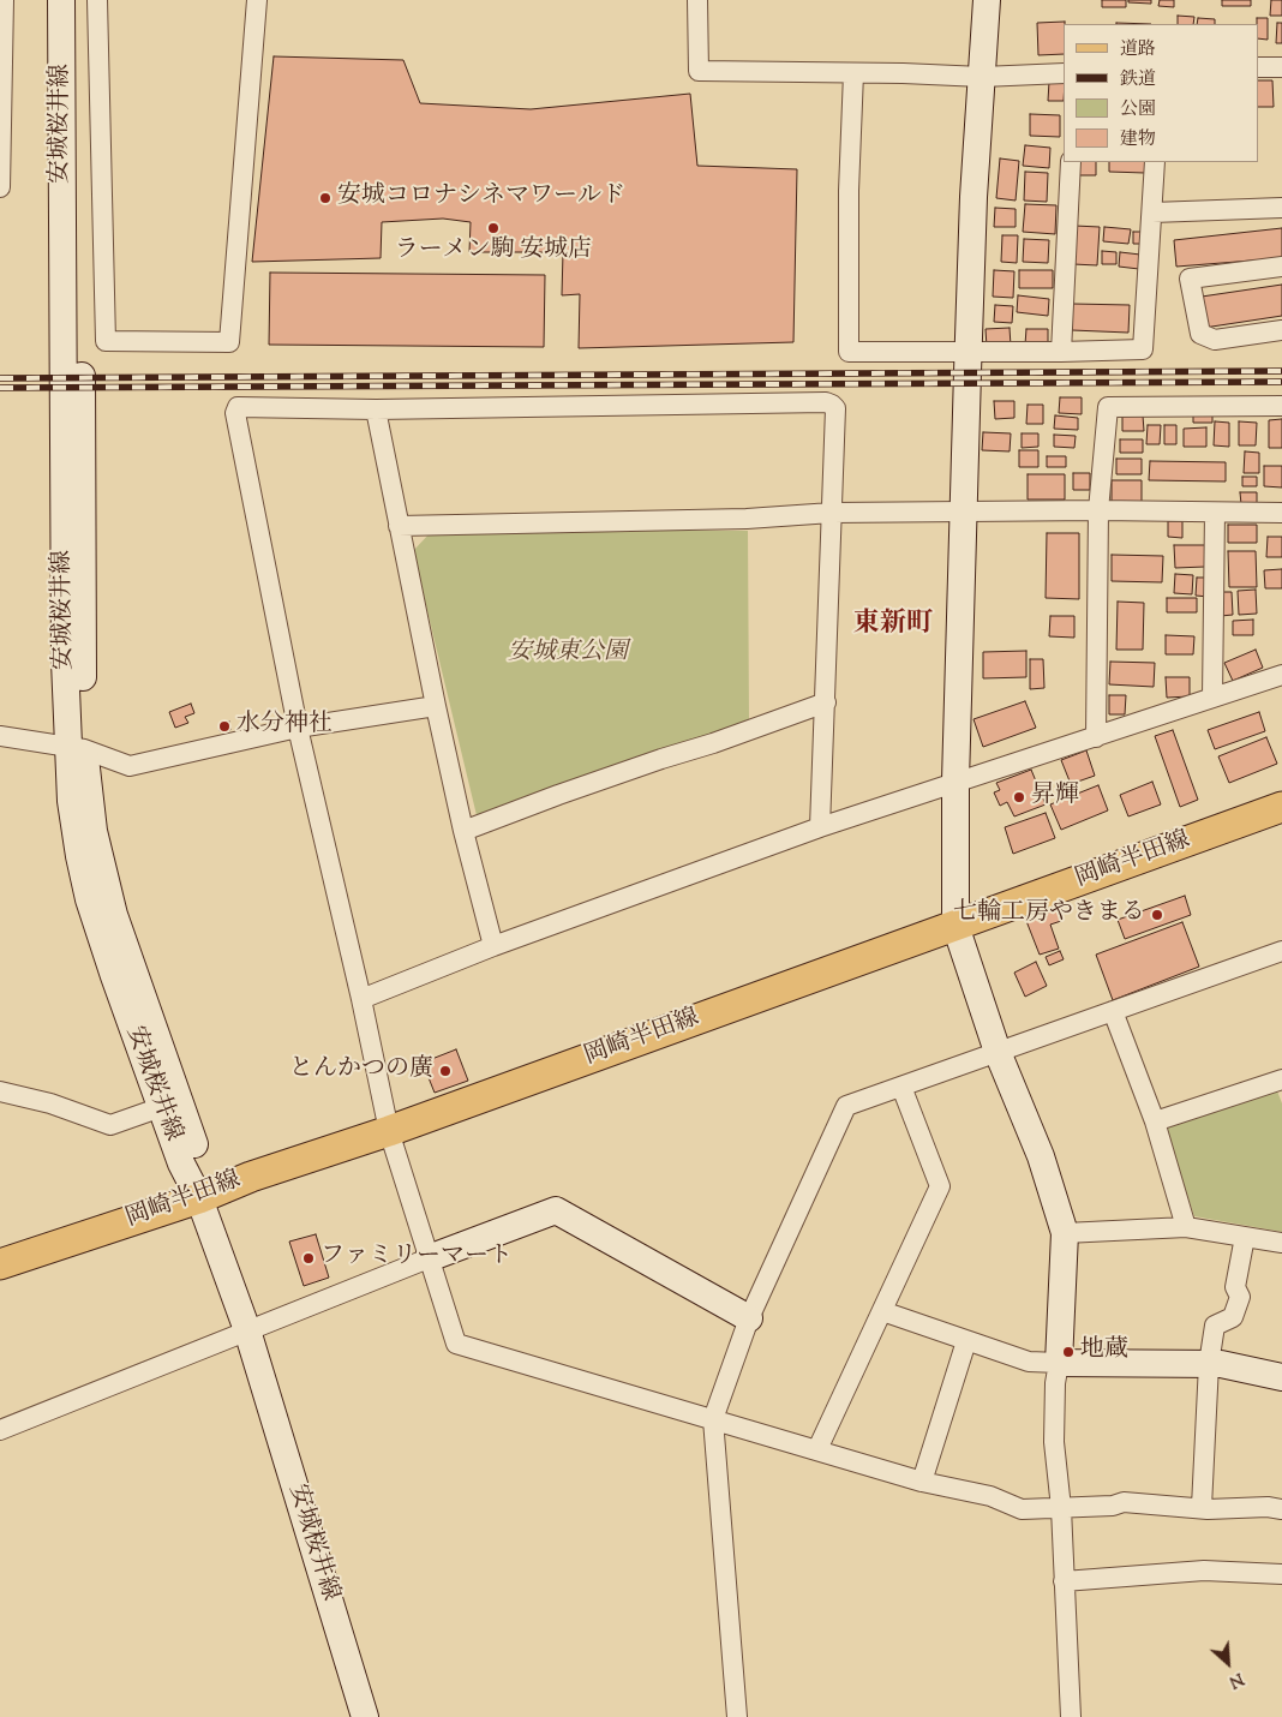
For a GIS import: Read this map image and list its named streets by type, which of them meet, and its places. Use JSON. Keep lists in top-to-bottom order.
{
  "streets": {
    "main road": ["安城桜井線", "岡崎半田線"]
  },
  "crossings": [
    ["安城桜井線", "岡崎半田線"]
  ],
  "districts": ["東新町"],
  "parks": ["安城東公園"],
  "places": [
    "安城コロナシネマワールド",
    "ラーメン駒 安城店",
    "水分神社",
    "昇輝",
    "七輪工房やきまる",
    "とんかつの廣",
    "ファミリーマート",
    "地蔵"
  ],
  "legend": [
    "道路",
    "鉄道",
    "公園",
    "建物"
  ],
  "north": "bottom right"
}
